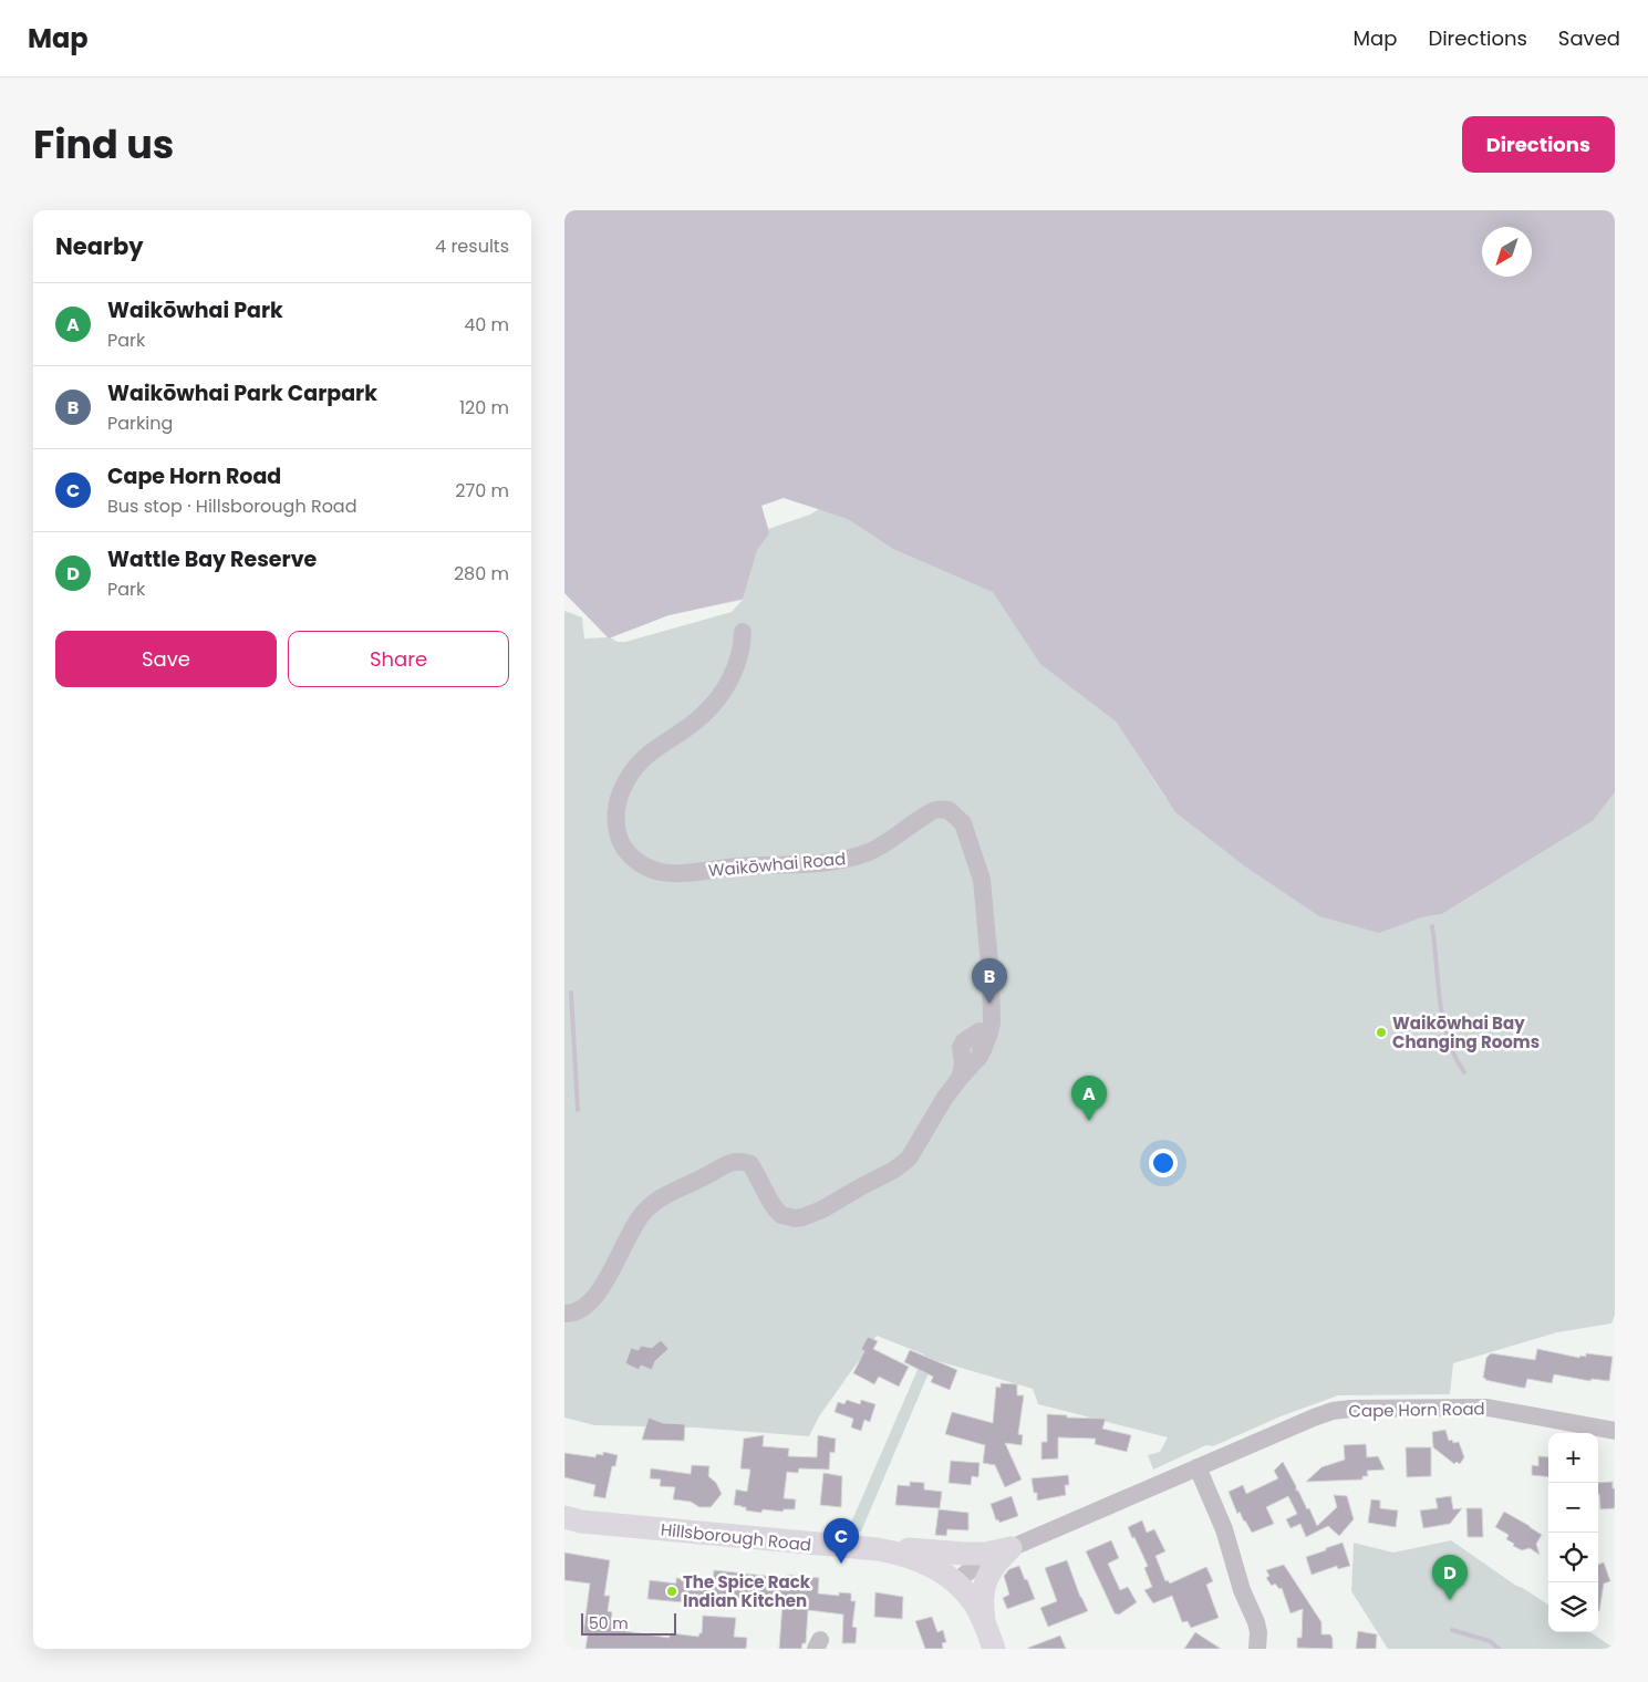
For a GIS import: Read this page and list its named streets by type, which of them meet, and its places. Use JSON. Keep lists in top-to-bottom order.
{
  "streets": {
    "main road": ["Hillsborough Road"],
    "street": ["Waikōwhai Road", "Cape Horn Road"]
  },
  "crossings": [
    ["Cape Horn Road", "Hillsborough Road"]
  ],
  "places": ["Waikōwhai Bay Changing Rooms", "The Spice Rack Indian Kitchen"],
  "scale_bar": "50 m",
  "north": "bottom left",
  "page": {
    "header": "Map",
    "nav": ["Map", "Directions", "Saved"],
    "title": "Find us",
    "buttons": [
      "Directions",
      ["Save", "Share"]
    ],
    "heading": ["Nearby", "4 results"],
    "list": [
      {
        "mark": "A",
        "name": "Waikōwhai Park",
        "note": "Park",
        "value": "40 m"
      },
      {
        "mark": "B",
        "name": "Waikōwhai Park Carpark",
        "note": "Parking",
        "value": "120 m"
      },
      {
        "mark": "C",
        "name": "Cape Horn Road",
        "note": "Bus stop · Hillsborough Road",
        "value": "270 m"
      },
      {
        "mark": "D",
        "name": "Wattle Bay Reserve",
        "note": "Park",
        "value": "280 m"
      }
    ],
    "pins": [
      "B",
      "A",
      "C",
      "D"
    ],
    "map_buttons": ["+", "−"],
    "scale": "50 m"
  }
}
